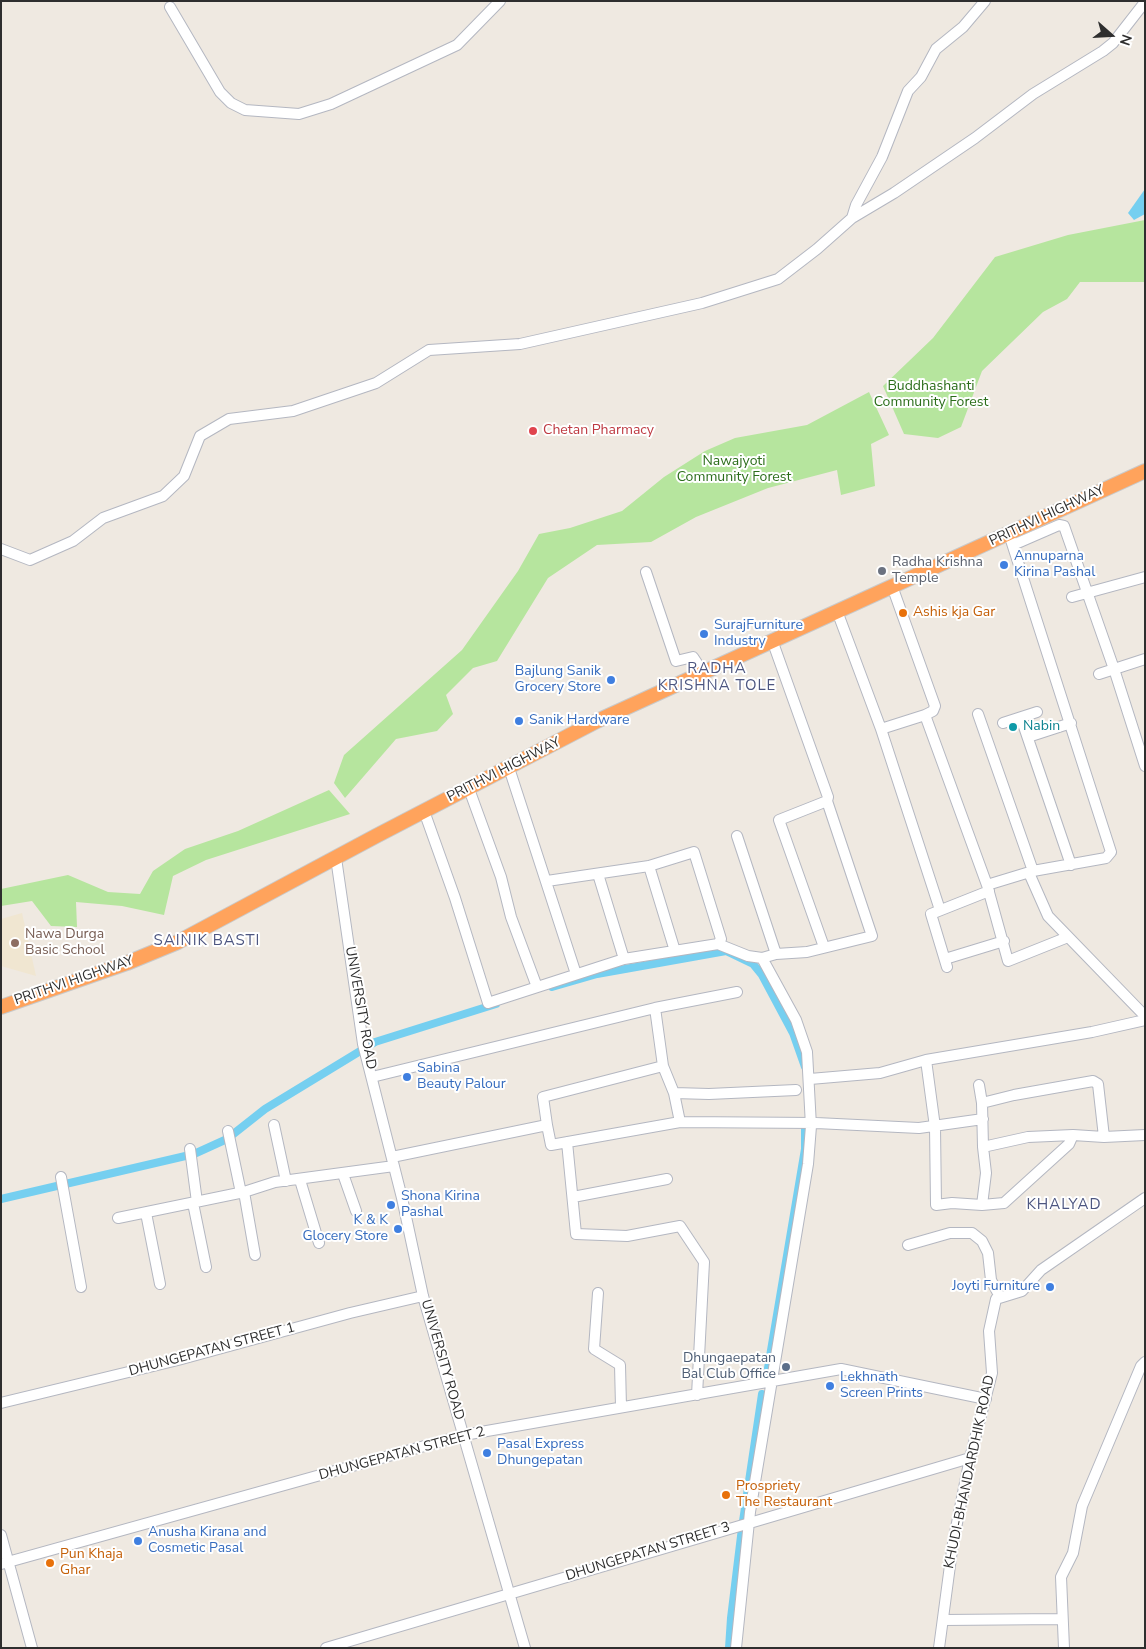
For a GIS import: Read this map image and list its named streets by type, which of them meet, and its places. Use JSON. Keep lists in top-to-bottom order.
{
  "streets": {
    "highway": ["PRITHVI HIGHWAY"],
    "street": [
      "UNIVERSITY ROAD",
      "DHUNGEPATAN STREET 1",
      "DHUNGEPATAN STREET 2",
      "KHUDI-BHANDARDHIK ROAD",
      "DHUNGEPATAN STREET 3"
    ]
  },
  "crossings": [
    ["PRITHVI HIGHWAY", "UNIVERSITY ROAD"],
    ["UNIVERSITY ROAD", "DHUNGEPATAN STREET 1"],
    ["UNIVERSITY ROAD", "DHUNGEPATAN STREET 2"],
    ["UNIVERSITY ROAD", "DHUNGEPATAN STREET 3"],
    ["DHUNGEPATAN STREET 2", "KHUDI-BHANDARDHIK ROAD"],
    ["KHUDI-BHANDARDHIK ROAD", "DHUNGEPATAN STREET 3"]
  ],
  "districts": ["RADHA KRISHNA TOLE", "SAINIK BASTI", "KHALYAD"],
  "parks": ["Buddhashanti Community Forest", "Nawajyoti Community Forest"],
  "places": [
    "Chetan Pharmacy",
    "Annuparna Kirina Pashal",
    "Radha Krishna Temple",
    "Ashis kja Gar",
    "SurajFurniture Industry",
    "Bajlung Sanik Grocery Store",
    "Sanik Hardware",
    "Nabin",
    "Nawa Durga Basic School",
    "Sabina Beauty Palour",
    "Shona Kirina Pashal",
    "K & K Glocery Store",
    "Joyti Furniture",
    "Dhungaepatan Bal Club Office",
    "Lekhnath Screen Prints",
    "Pasal Express Dhungepatan",
    "Prospriety The Restaurant",
    "Anusha Kirana and Cosmetic Pasal",
    "Pun Khaja Ghar"
  ],
  "north": "right"
}
